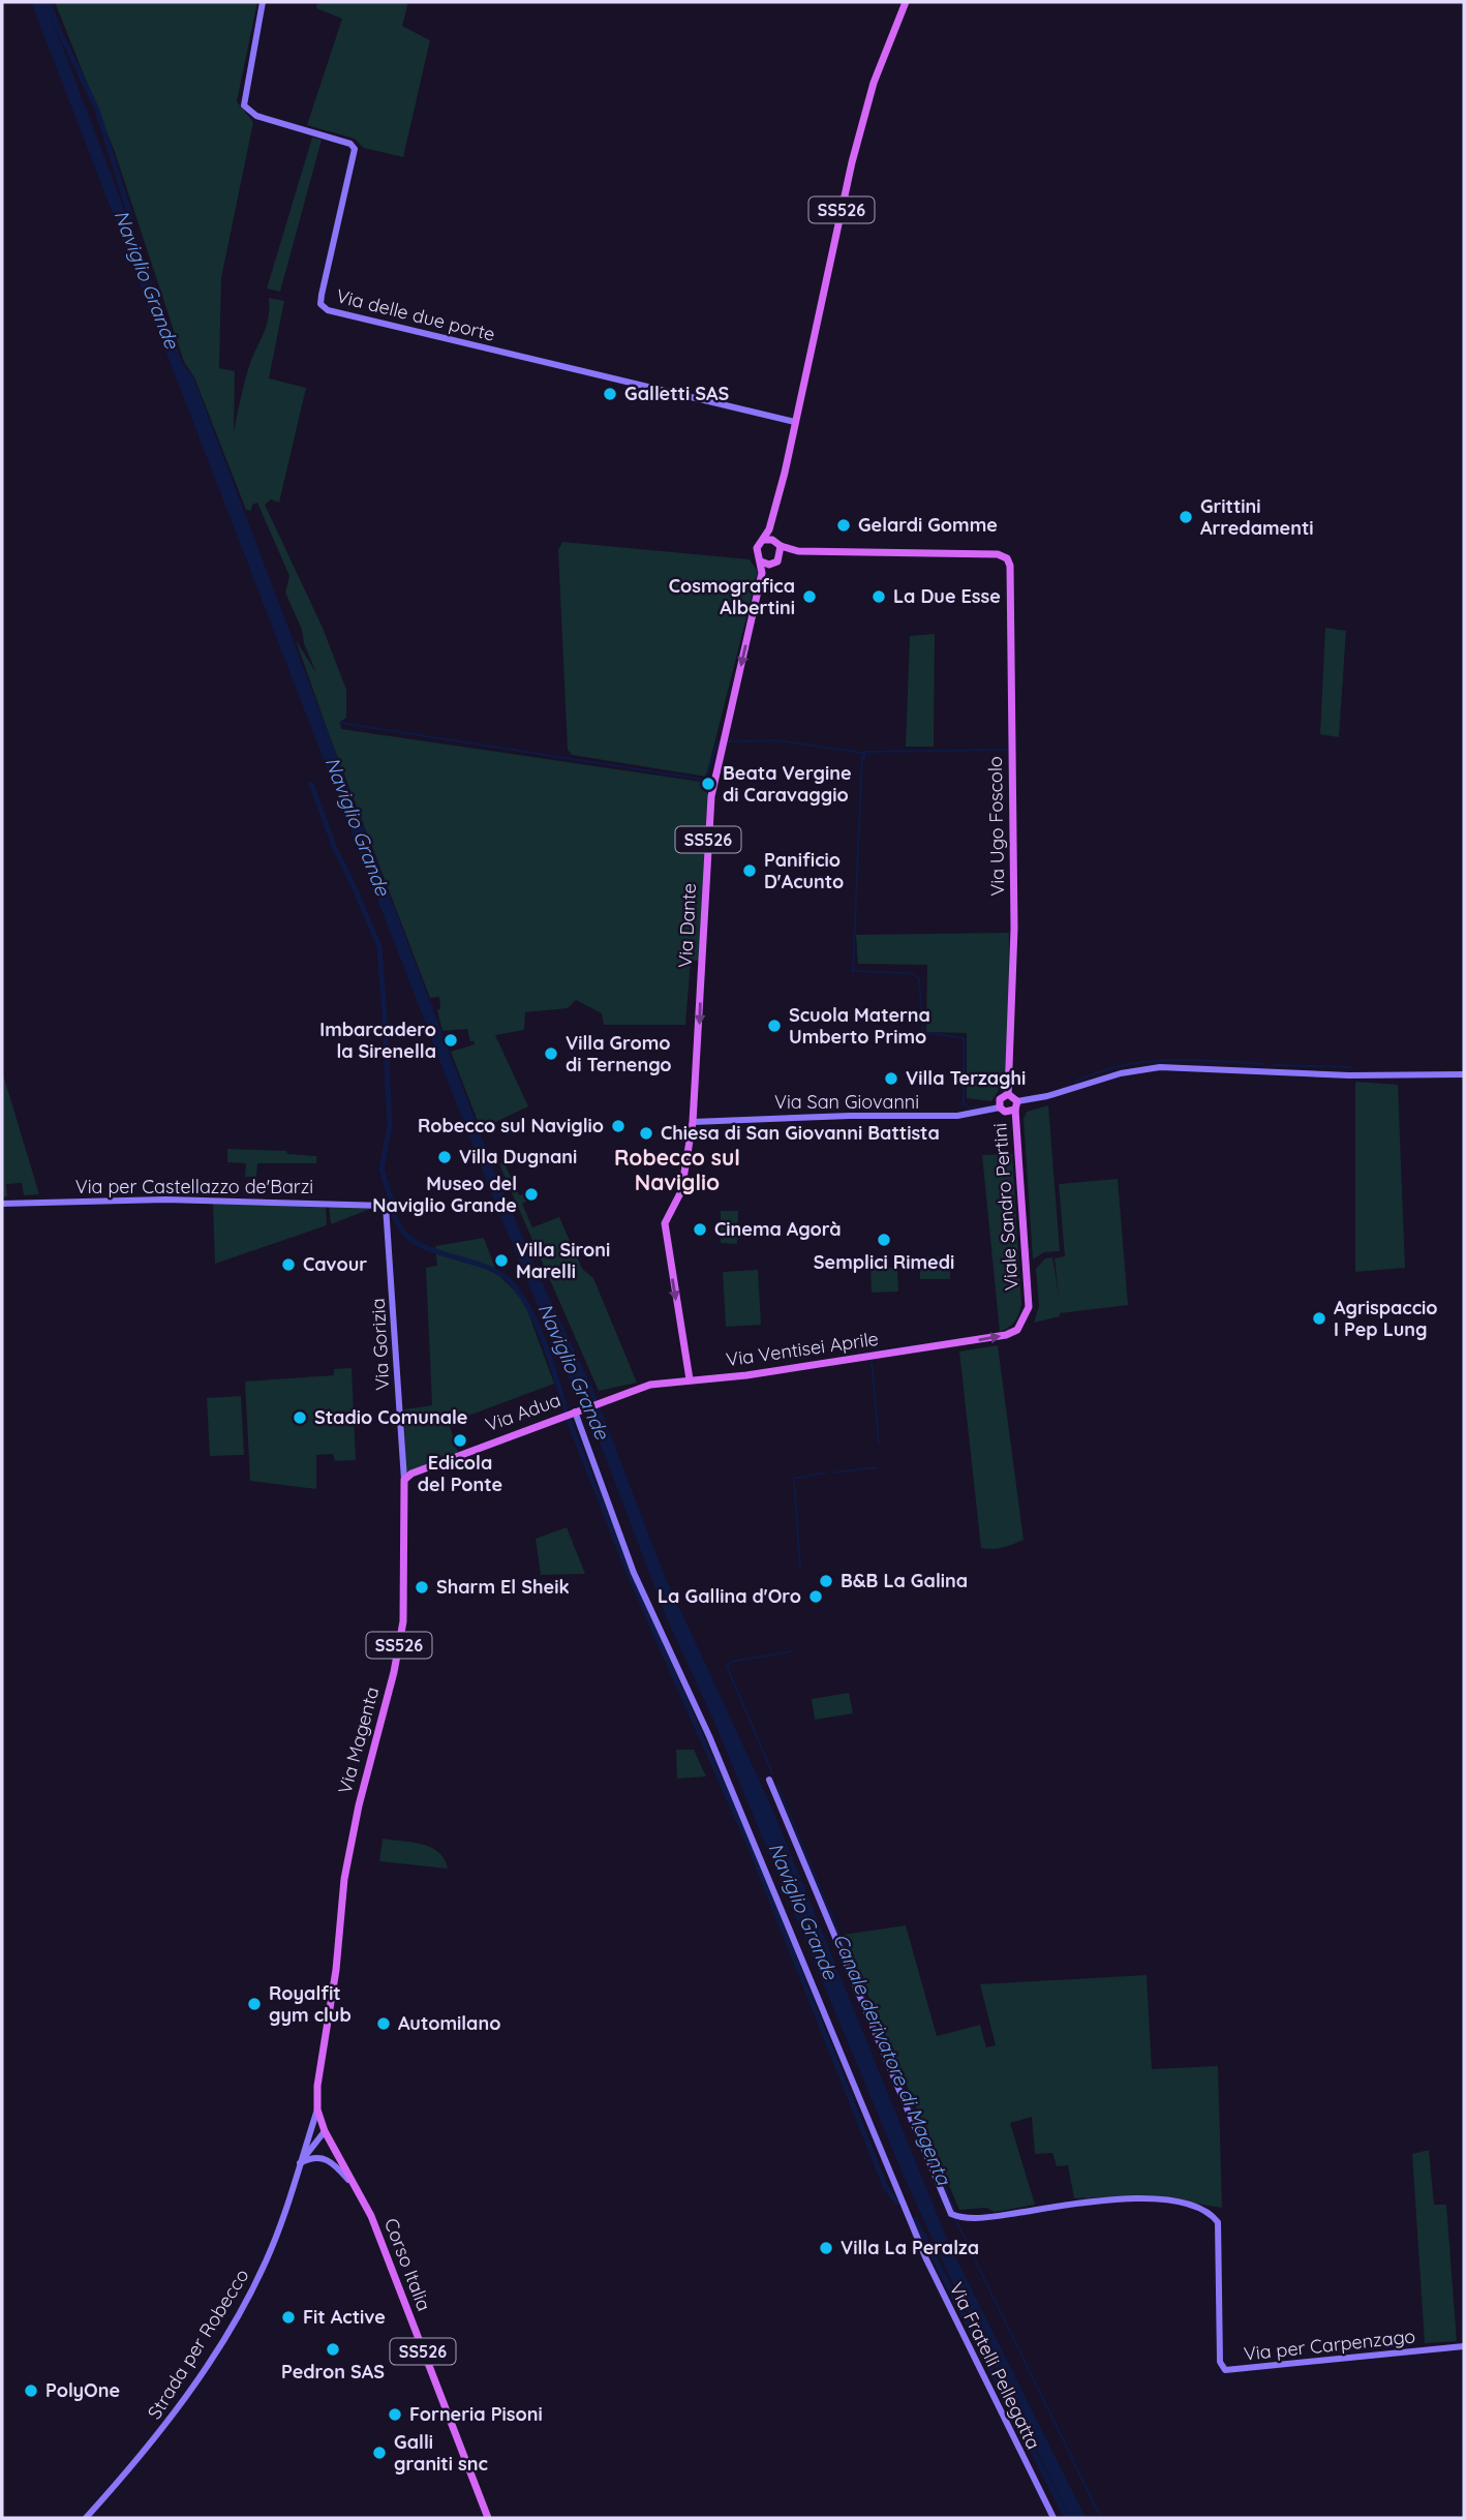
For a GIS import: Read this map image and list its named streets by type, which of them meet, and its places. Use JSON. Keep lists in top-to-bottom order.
{
  "streets": {
    "main road": [
      "SS526",
      "Via Ugo Foscolo",
      "Via Dante",
      "Viale Sandro Pertini",
      "Via Ventisei Aprile",
      "Via Adua",
      "Via Magenta",
      "Corso Italia"
    ],
    "street": [
      "Via delle due porte",
      "Via San Giovanni",
      "Via per Castellazzo de'Barzi",
      "Via Gorizia",
      "Strada per Robecco",
      "Via per Carpenzago",
      "Via Fratelli Pellegatta"
    ]
  },
  "crossings": [
    ["SS526", "Via delle due porte"],
    ["SS526", "Via Dante"],
    ["SS526", "Via San Giovanni"],
    ["Via Dante", "Via San Giovanni"],
    ["Via per Castellazzo de'Barzi", "Via Gorizia"],
    ["Viale Sandro Pertini", "Via Ventisei Aprile"],
    ["Via Gorizia", "Via Adua"],
    ["Via Gorizia", "Via Magenta"],
    ["Via Ventisei Aprile", "Via Adua"],
    ["Via Adua", "Via Magenta"],
    ["Via Adua", "Via Fratelli Pellegatta"],
    ["Via Magenta", "Corso Italia"],
    ["Via Magenta", "Strada per Robecco"],
    ["Corso Italia", "Strada per Robecco"]
  ],
  "one_way": ["Via Dante", "Viale Sandro Pertini"],
  "districts": ["Robecco sul Naviglio"],
  "water": ["Naviglio Grande", "Canale derivatore di Magenta"],
  "places": [
    "Galletti SAS",
    "Grittini Arredamenti",
    "Gelardi Gomme",
    "Cosmografica Albertini",
    "La Due Esse",
    "Beata Vergine di Caravaggio",
    "Panificio D'Acunto",
    "Scuola Materna Umberto Primo",
    "Imbarcadero la Sirenella",
    "Villa Gromo di Ternengo",
    "Villa Terzaghi",
    "Robecco sul Naviglio",
    "Chiesa di San Giovanni Battista",
    "Villa Dugnani",
    "Museo del Naviglio Grande",
    "Cinema Agorà",
    "Semplici Rimedi",
    "Villa Sironi Marelli",
    "Cavour",
    "Agrispaccio I Pep Lung",
    "Stadio Comunale",
    "Edicola del Ponte",
    "B&B La Galina",
    "Sharm El Sheik",
    "La Gallina d'Oro",
    "Royalfit gym club",
    "Automilano",
    "Villa La Peralza",
    "Fit Active",
    "Pedron SAS",
    "PolyOne",
    "Forneria Pisoni",
    "Galli graniti snc"
  ]
}
